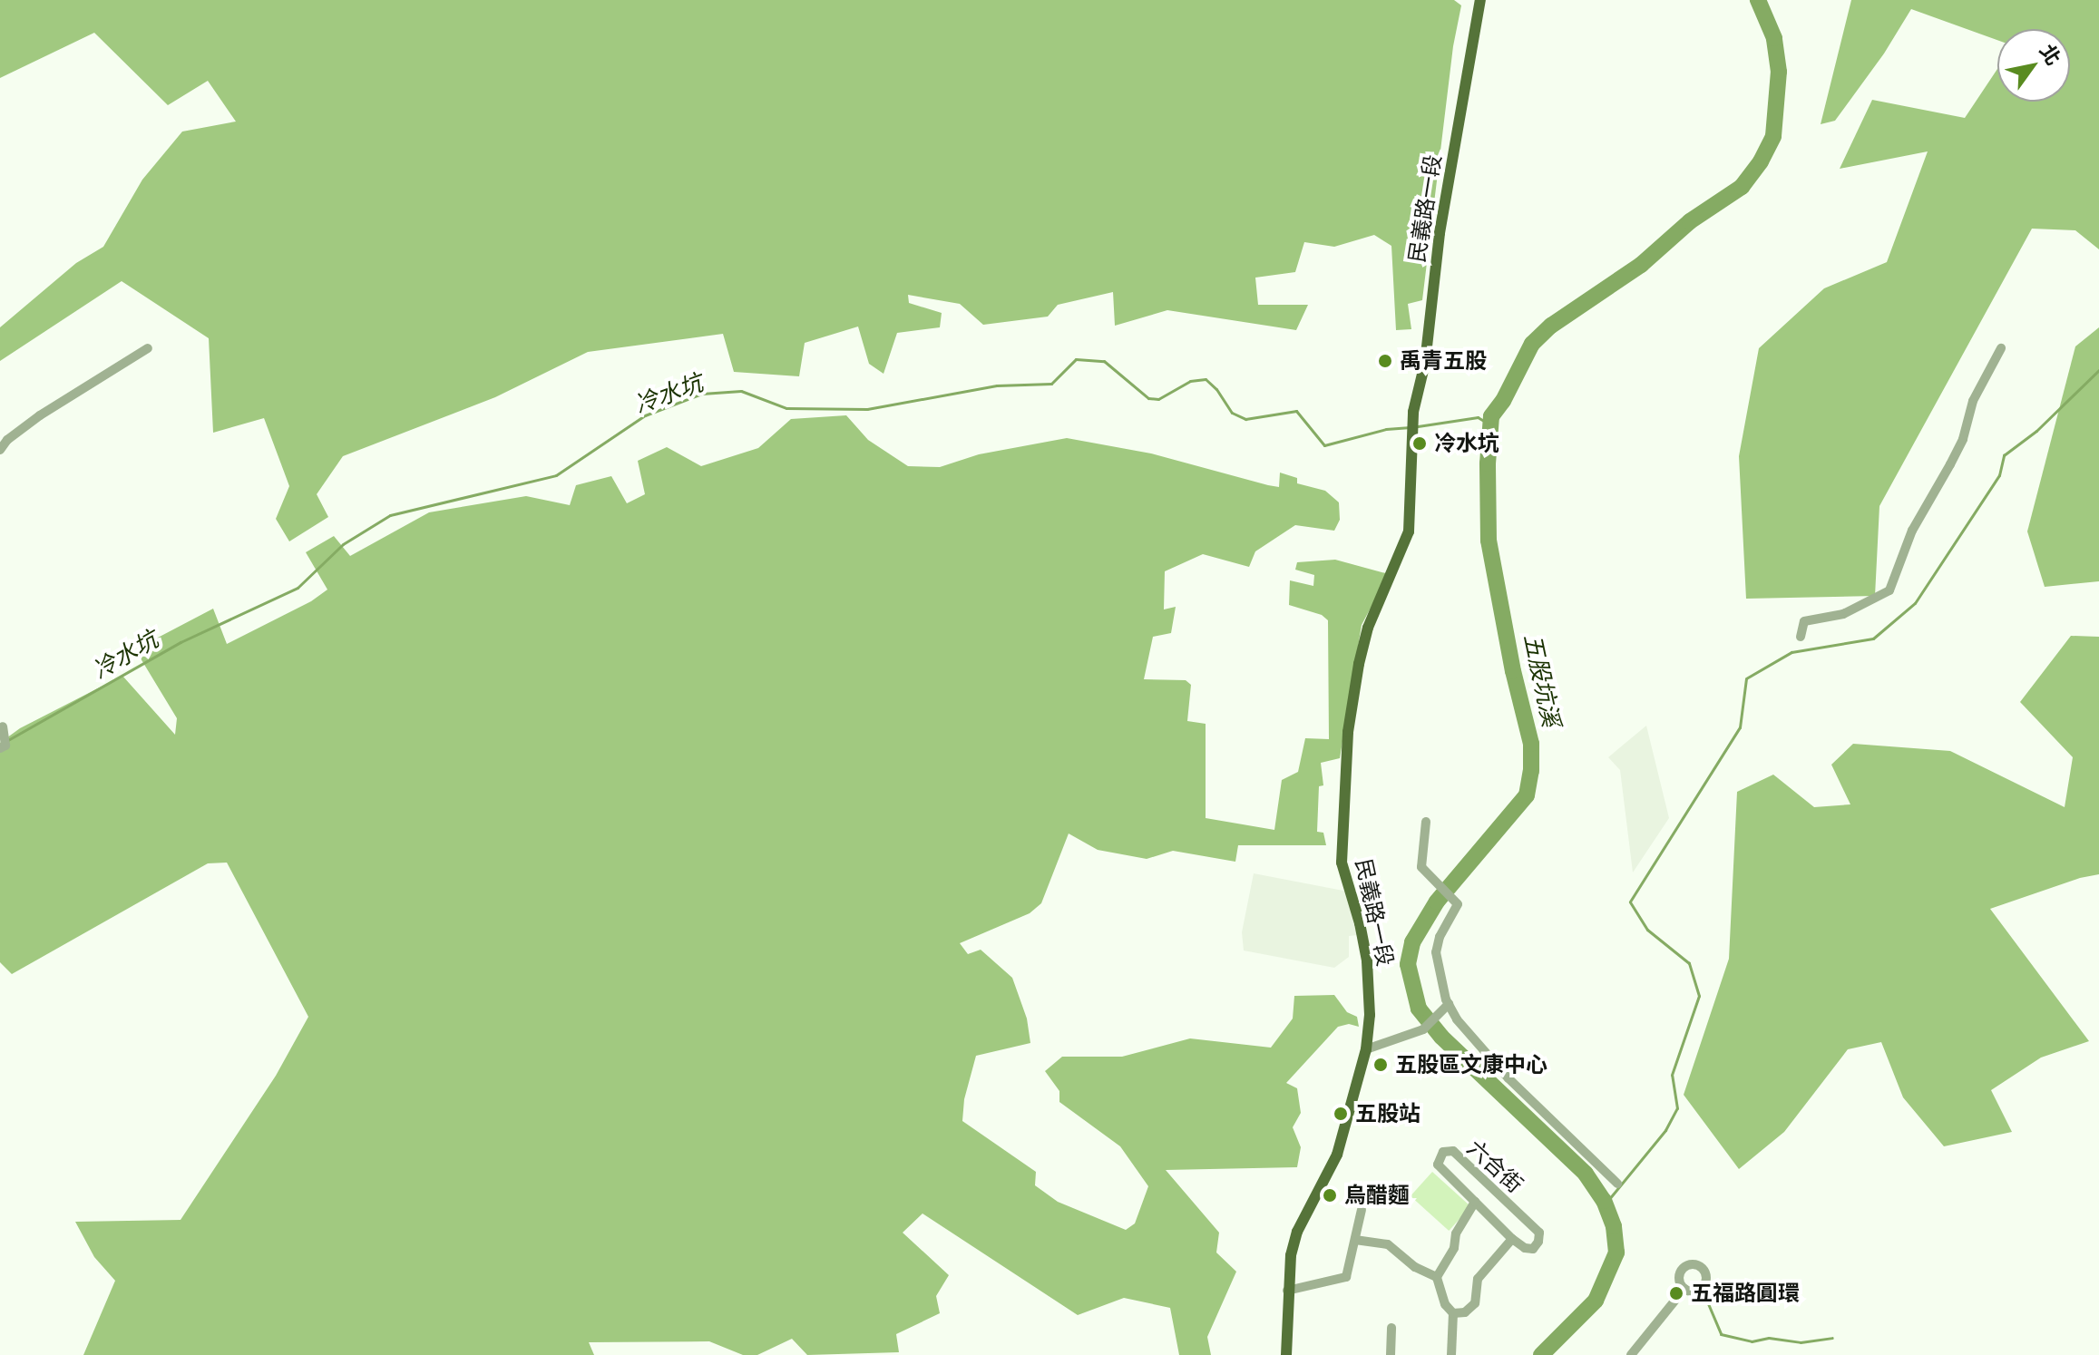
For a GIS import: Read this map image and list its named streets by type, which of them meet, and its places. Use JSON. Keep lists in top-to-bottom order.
{
  "streets": {
    "main road": ["民義路一段"],
    "street": ["六合街"]
  },
  "water": ["冷水坑", "五股坑溪"],
  "places": [
    "禹青五股",
    "冷水坑",
    "五股區文康中心",
    "五股站",
    "烏醋麵",
    "五福路圓環"
  ],
  "north": "top right"
}
